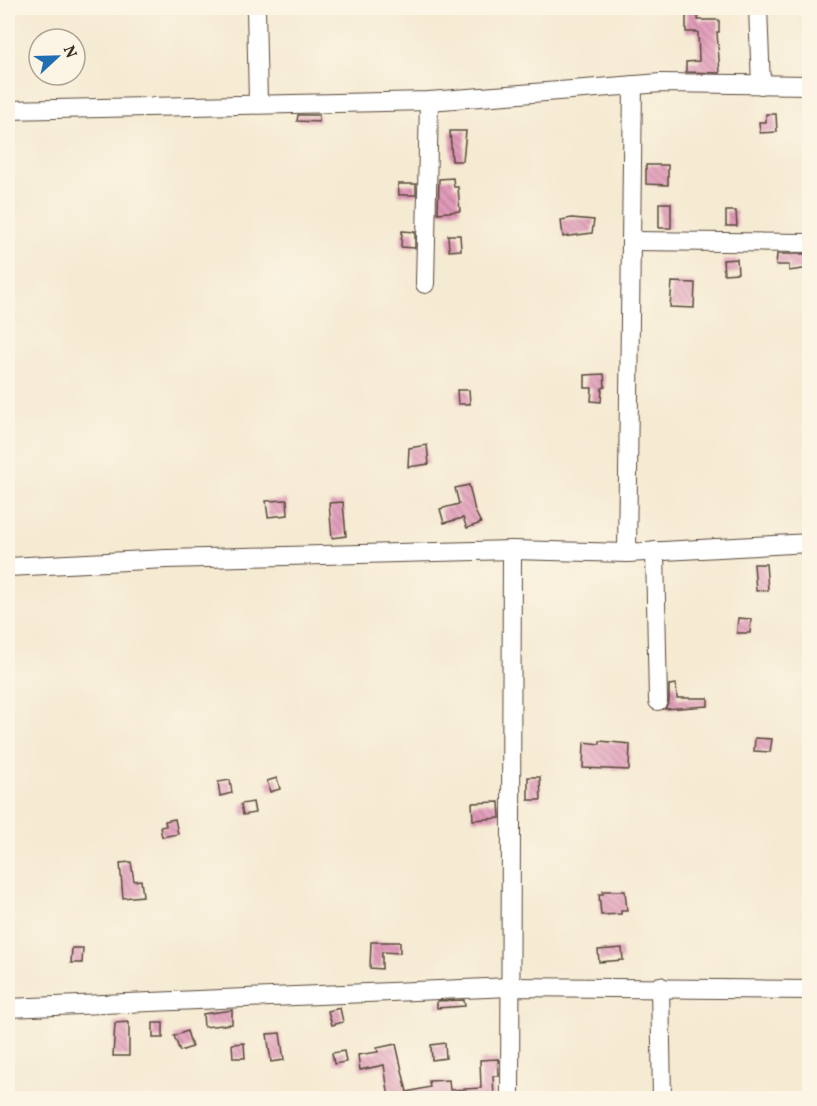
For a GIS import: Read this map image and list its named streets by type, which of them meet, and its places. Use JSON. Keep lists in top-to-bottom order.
{
  "north": "right"
}
